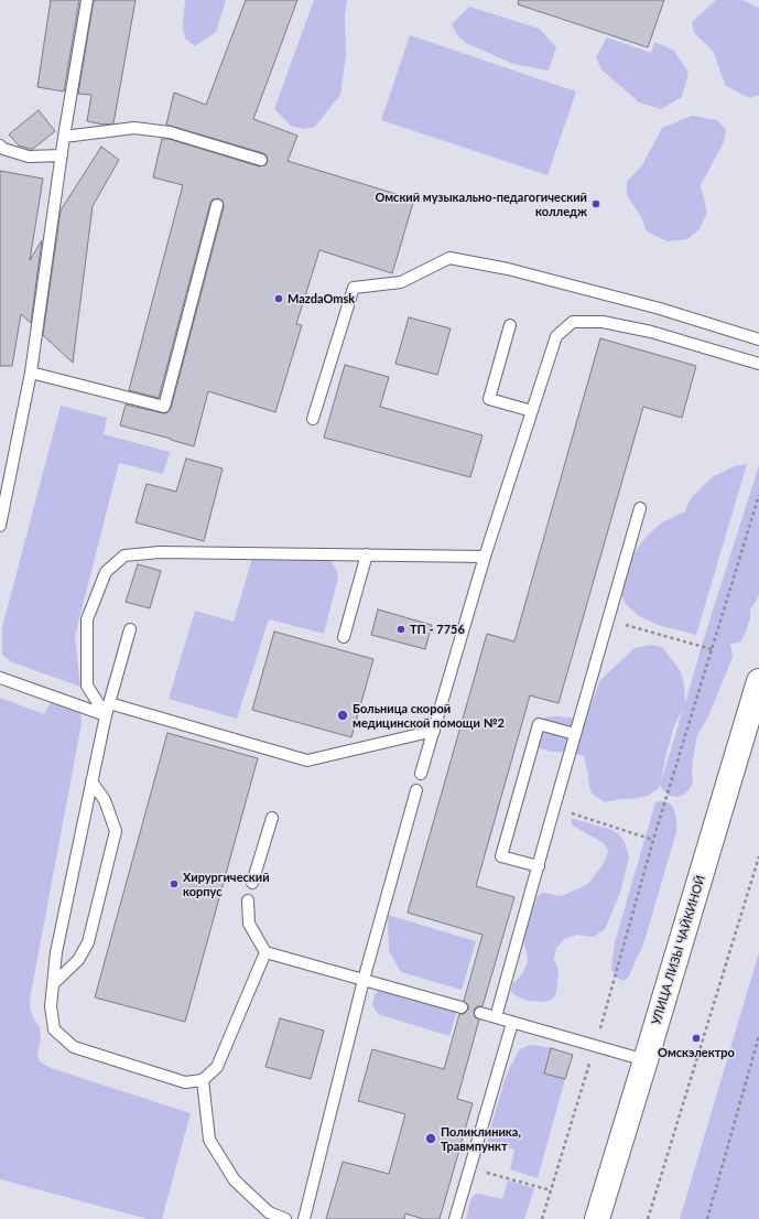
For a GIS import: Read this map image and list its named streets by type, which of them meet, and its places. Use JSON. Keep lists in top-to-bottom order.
{
  "streets": {
    "main road": ["УЛИЦА ЛИЗЫ ЧАЙКИНОЙ"]
  },
  "places": [
    "Омский музыкально-педагогический колледж",
    "MazdaOmsk",
    "ТП - 7756",
    "Больница скорой медицинской помощи №2",
    "Хирургический корпус",
    "Омскэлектро",
    "Поликлиника, Травмпункт"
  ]
}
